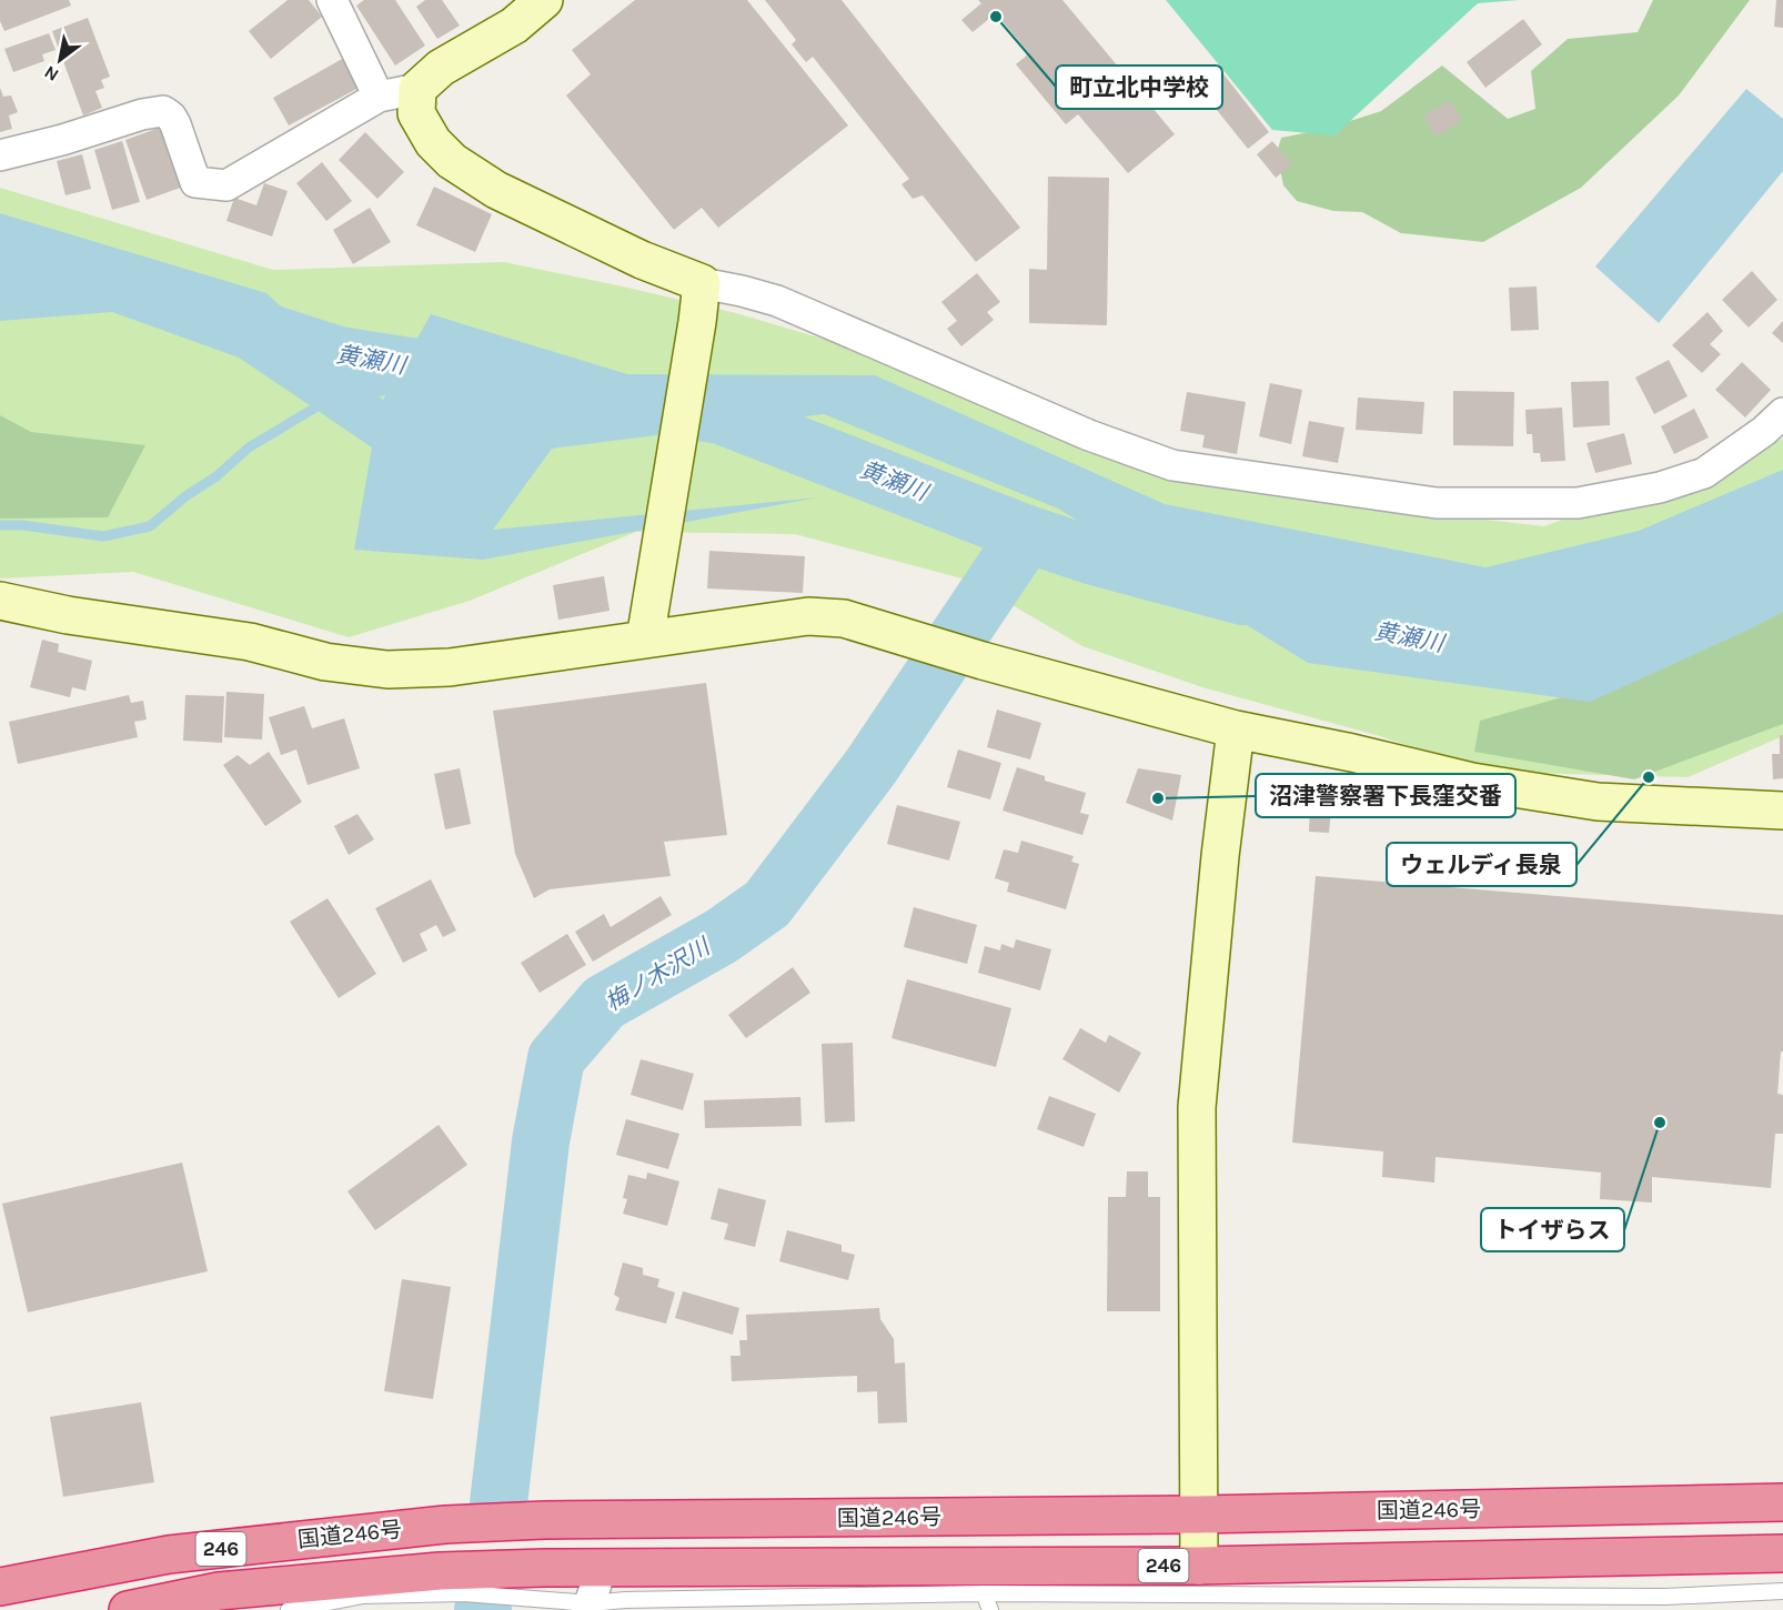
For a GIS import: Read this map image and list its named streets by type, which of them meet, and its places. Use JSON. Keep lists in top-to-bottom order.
{
  "streets": {
    "highway": ["国道246号", "246"]
  },
  "water": ["黄瀬川", "梅ノ木沢川"],
  "places": [
    "町立北中学校",
    "ウェルディ長泉",
    "沼津警察署下長窪交番",
    "トイザらス"
  ],
  "north": "bottom left"
}
